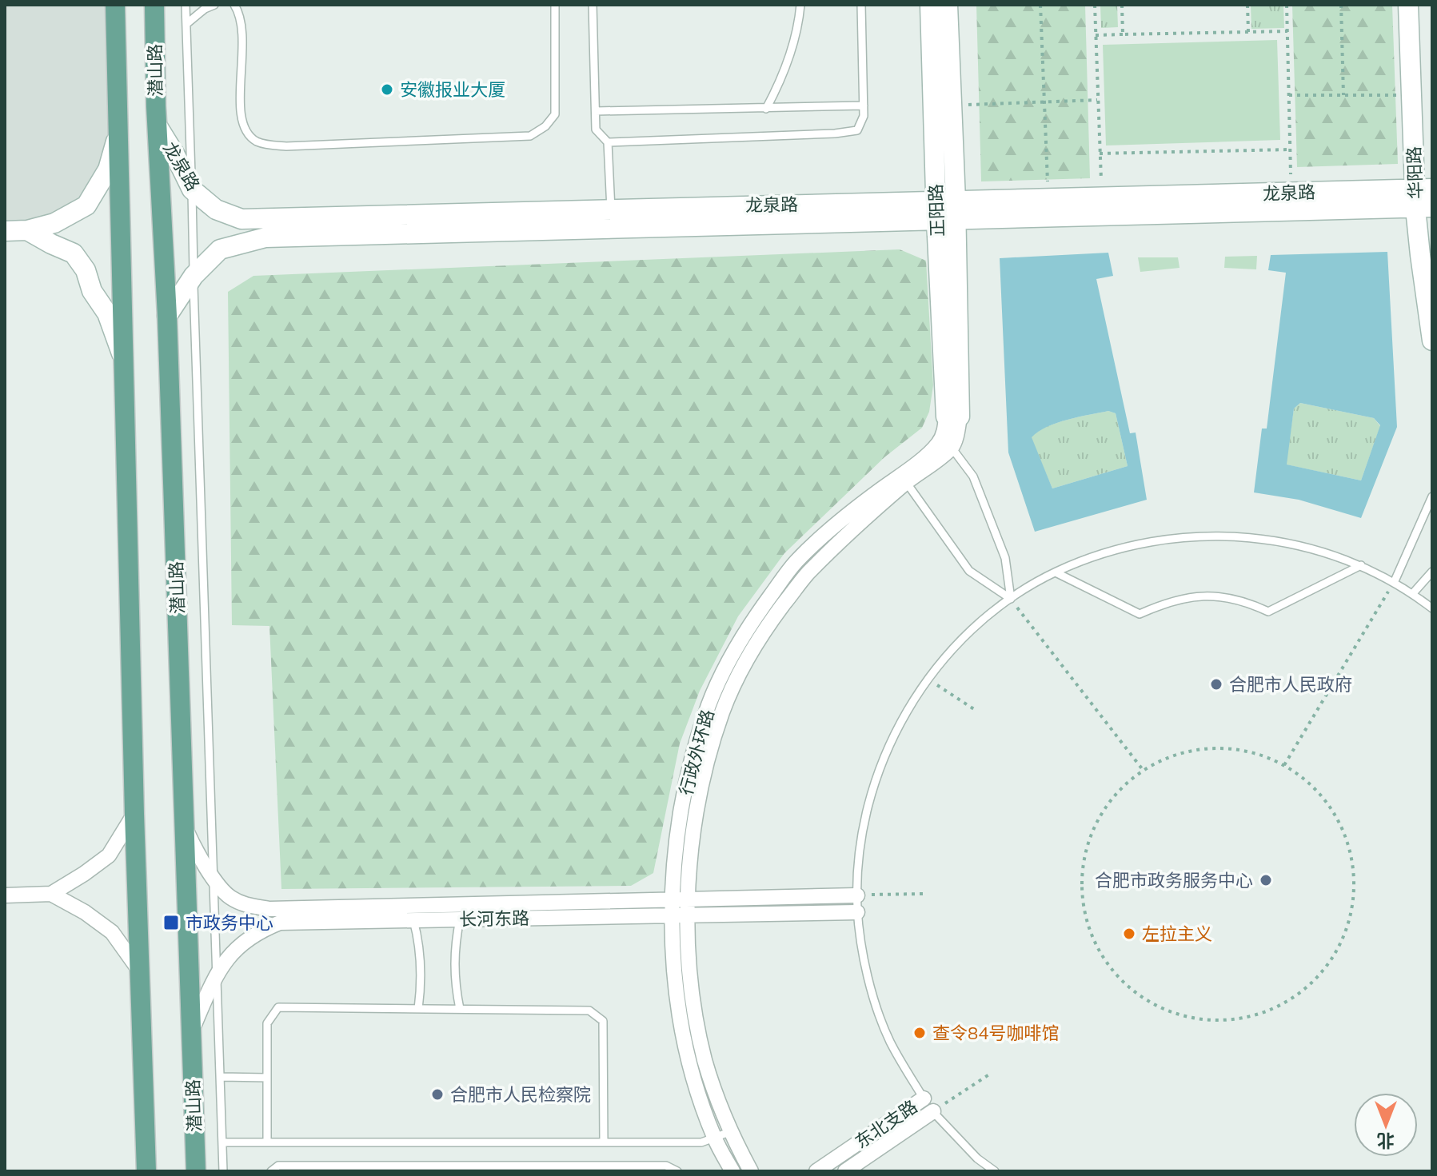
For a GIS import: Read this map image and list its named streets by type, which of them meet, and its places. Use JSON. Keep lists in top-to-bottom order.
{
  "streets": {
    "main road": ["潜山路"],
    "street": [
      "龙泉路",
      "华阳路",
      "正阳路",
      "行政外环路",
      "长河东路",
      "东北支路"
    ]
  },
  "crossings": [
    ["潜山路", "龙泉路"],
    ["潜山路", "长河东路"],
    ["龙泉路", "华阳路"],
    ["龙泉路", "正阳路"],
    ["正阳路", "行政外环路"],
    ["行政外环路", "长河东路"]
  ],
  "places": {
    "other": [
      "安徽报业大厦",
      "合肥市人民政府",
      "合肥市政务服务中心",
      "左拉主义",
      "查令84号咖啡馆",
      "合肥市人民检察院"
    ],
    "transit": ["市政务中心"]
  },
  "north": "bottom"
}
